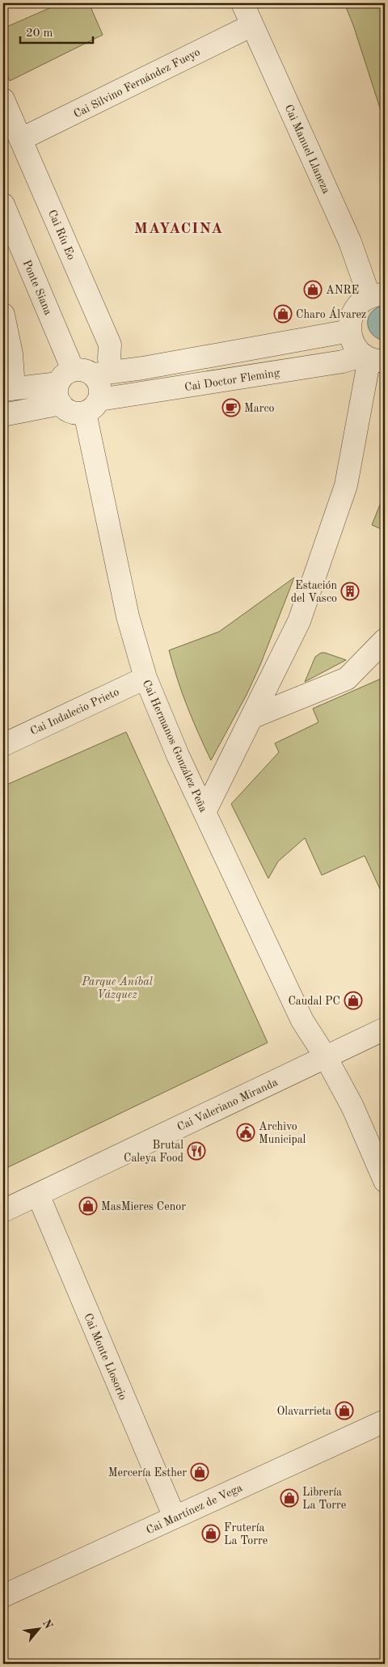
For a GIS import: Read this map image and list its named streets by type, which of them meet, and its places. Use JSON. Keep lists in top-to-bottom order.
{
  "streets": {
    "street": [
      "Cai Silvino Fernández Fueyo",
      "Cai Manuel Llaneza",
      "Cai Ríu Eo",
      "Ponte Siana",
      "Cai Doctor Fleming",
      "Cai Indalecio Prieto",
      "Cai Hermanos González Peña",
      "Cai Valeriano Miranda",
      "Cai Monte Llosorio",
      "Cai Martínez de Vega"
    ]
  },
  "crossings": [
    ["Cai Silvino Fernández Fueyo", "Cai Manuel Llaneza"],
    ["Cai Silvino Fernández Fueyo", "Cai Ríu Eo"],
    ["Ponte Siana", "Cai Doctor Fleming"],
    ["Cai Doctor Fleming", "Cai Hermanos González Peña"],
    ["Cai Indalecio Prieto", "Cai Hermanos González Peña"],
    ["Cai Hermanos González Peña", "Cai Valeriano Miranda"],
    ["Cai Valeriano Miranda", "Cai Monte Llosorio"],
    ["Cai Monte Llosorio", "Cai Martínez de Vega"]
  ],
  "districts": ["MAYACINA"],
  "parks": ["Parque Aníbal Vázquez"],
  "places": {
    "shop": [
      "ANRE",
      "Charo Álvarez",
      "Caudal PC",
      "MasMieres Cenor",
      "Olavarrieta",
      "Mercería Esther",
      "Librería La Torre",
      "Frutería La Torre"
    ],
    "cafe": ["Marco"],
    "building": ["Estación del Vasco"],
    "public building": ["Archivo Municipal"],
    "restaurant": ["Brutal Caleya Food"]
  },
  "scale_bar": "20 m",
  "north": "top right"
}
